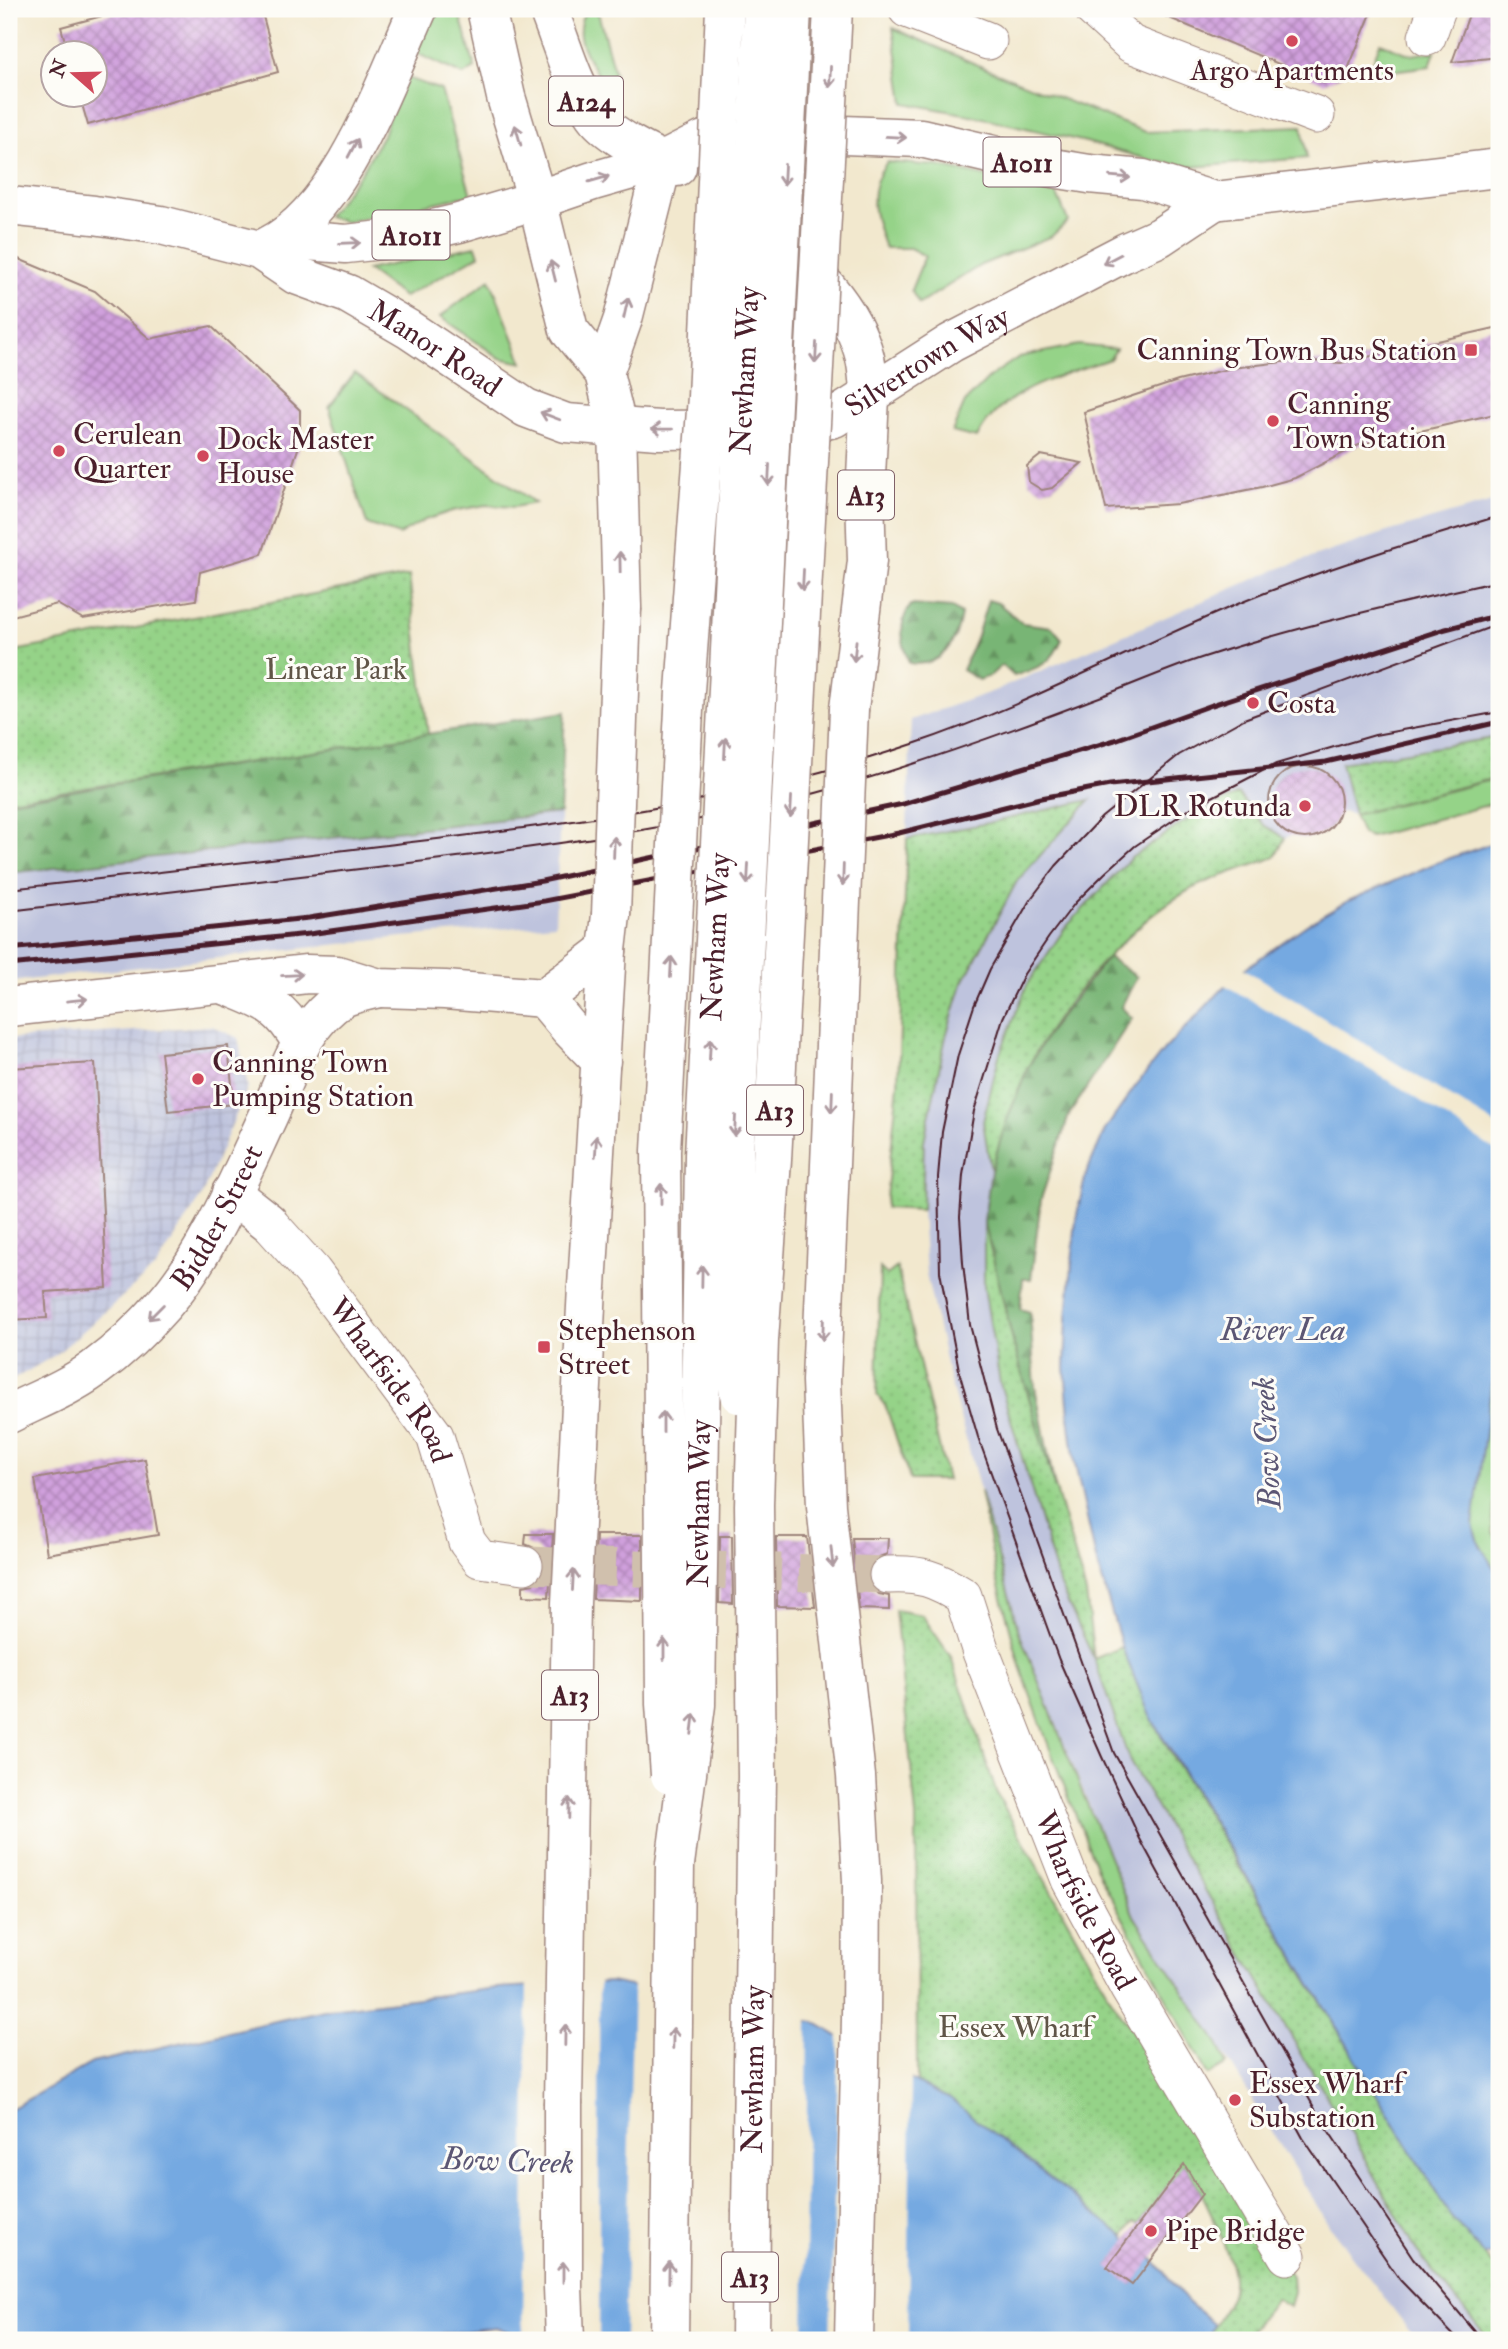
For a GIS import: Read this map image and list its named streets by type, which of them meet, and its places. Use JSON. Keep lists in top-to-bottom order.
{
  "streets": {
    "main road": [
      "A124",
      "A1011",
      "Manor Road",
      "Silvertown Way",
      "Newham Way",
      "A13",
      "Bidder Street",
      "Wharfside Road"
    ]
  },
  "crossings": [
    ["A124", "Manor Road"],
    ["A124", "Silvertown Way"],
    ["A124", "A13"],
    ["Manor Road", "Silvertown Way"],
    ["Manor Road", "A13"],
    ["Silvertown Way", "A13"],
    ["Bidder Street", "Wharfside Road"]
  ],
  "one_way": ["Bidder Street"],
  "water": ["River Lea", "Bow Creek"],
  "parks": ["Linear Park", "Essex Wharf"],
  "places": {
    "other": [
      "Argo Apartments",
      "Canning Town Station",
      "Cerulean Quarter",
      "Dock Master House",
      "Costa",
      "DLR Rotunda",
      "Canning Town Pumping Station",
      "Essex Wharf Substation",
      "Pipe Bridge"
    ],
    "transit": ["Canning Town Bus Station", "Stephenson Street"]
  },
  "north": "left"
}
